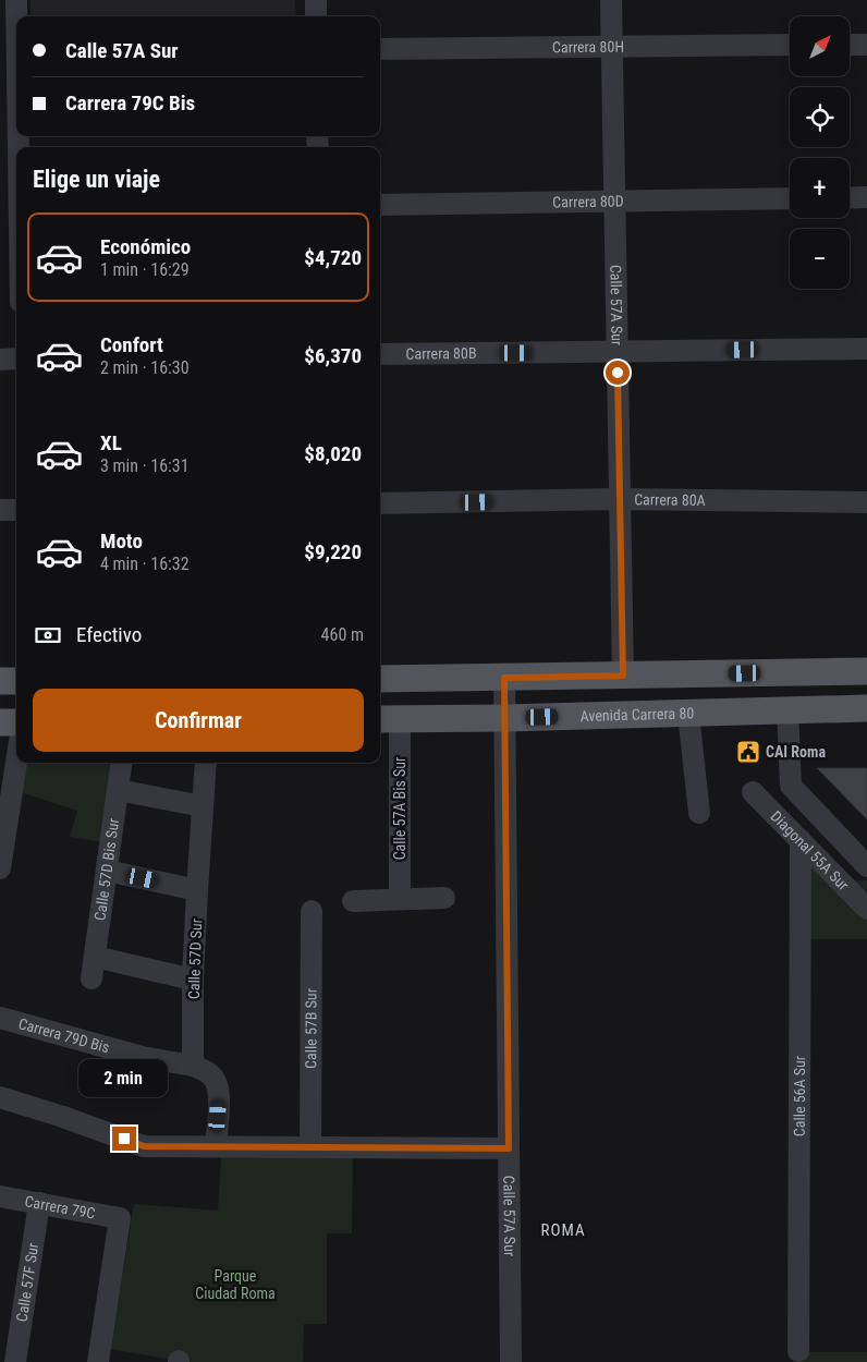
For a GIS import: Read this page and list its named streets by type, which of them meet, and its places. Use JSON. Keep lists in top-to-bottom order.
{
  "streets": {
    "main road": ["Avenida Carrera 80"],
    "street": [
      "Carrera 80H",
      "Carrera 80D",
      "Calle 57A Sur",
      "Carrera 80B",
      "Carrera 80A",
      "Calle 57A Bis Sur",
      "Diagonal 55A Sur",
      "Calle 57D Bis Sur",
      "Calle 57D Sur",
      "Calle 57B Sur",
      "Carrera 79D Bis",
      "Calle 56A Sur",
      "Carrera 79C",
      "Calle 57F Sur"
    ]
  },
  "crossings": [
    ["Carrera 80H", "Calle 57A Sur"],
    ["Carrera 80D", "Calle 57A Sur"],
    ["Calle 57A Sur", "Carrera 80B"],
    ["Calle 57A Sur", "Carrera 80A"],
    ["Calle 57A Sur", "Avenida Carrera 80"],
    ["Avenida Carrera 80", "Calle 57A Bis Sur"],
    ["Diagonal 55A Sur", "Calle 56A Sur"],
    ["Calle 57D Sur", "Carrera 79D Bis"],
    ["Carrera 79C", "Calle 57F Sur"]
  ],
  "districts": ["ROMA"],
  "parks": ["Parque Ciudad Roma"],
  "places": {
    "public building": ["CAI Roma"]
  },
  "north": "top right",
  "page": {
    "map_buttons": ["+", "−"],
    "banner": ["Calle 57A Sur", "Carrera 79C Bis"],
    "heading": "Elige un viaje",
    "list": [
      {
        "name": "Económico",
        "note": "1 min · 16:29",
        "value": "$4,720"
      },
      {
        "name": "Confort",
        "note": "2 min · 16:30",
        "value": "$6,370"
      },
      {
        "name": "XL",
        "note": "3 min · 16:31",
        "value": "$8,020"
      },
      {
        "name": "Moto",
        "note": "4 min · 16:32",
        "value": "$9,220"
      }
    ],
    "pay": ["Efectivo", "460 m"],
    "buttons": "Confirmar",
    "bubble": "2 min"
  }
}
